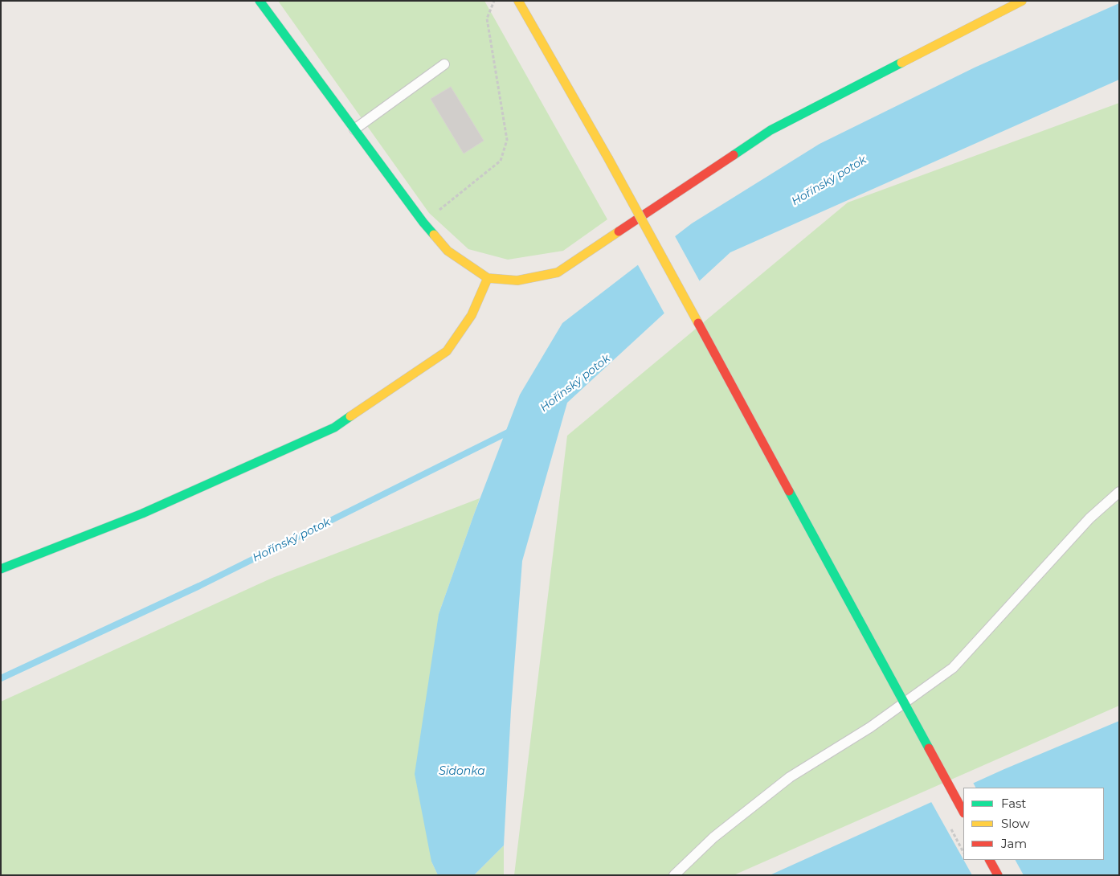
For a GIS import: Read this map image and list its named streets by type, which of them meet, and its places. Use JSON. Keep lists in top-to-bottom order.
{
  "water": ["Hořínský potok", "Sidonka"],
  "legend": ["Fast", "Slow", "Jam"]
}
